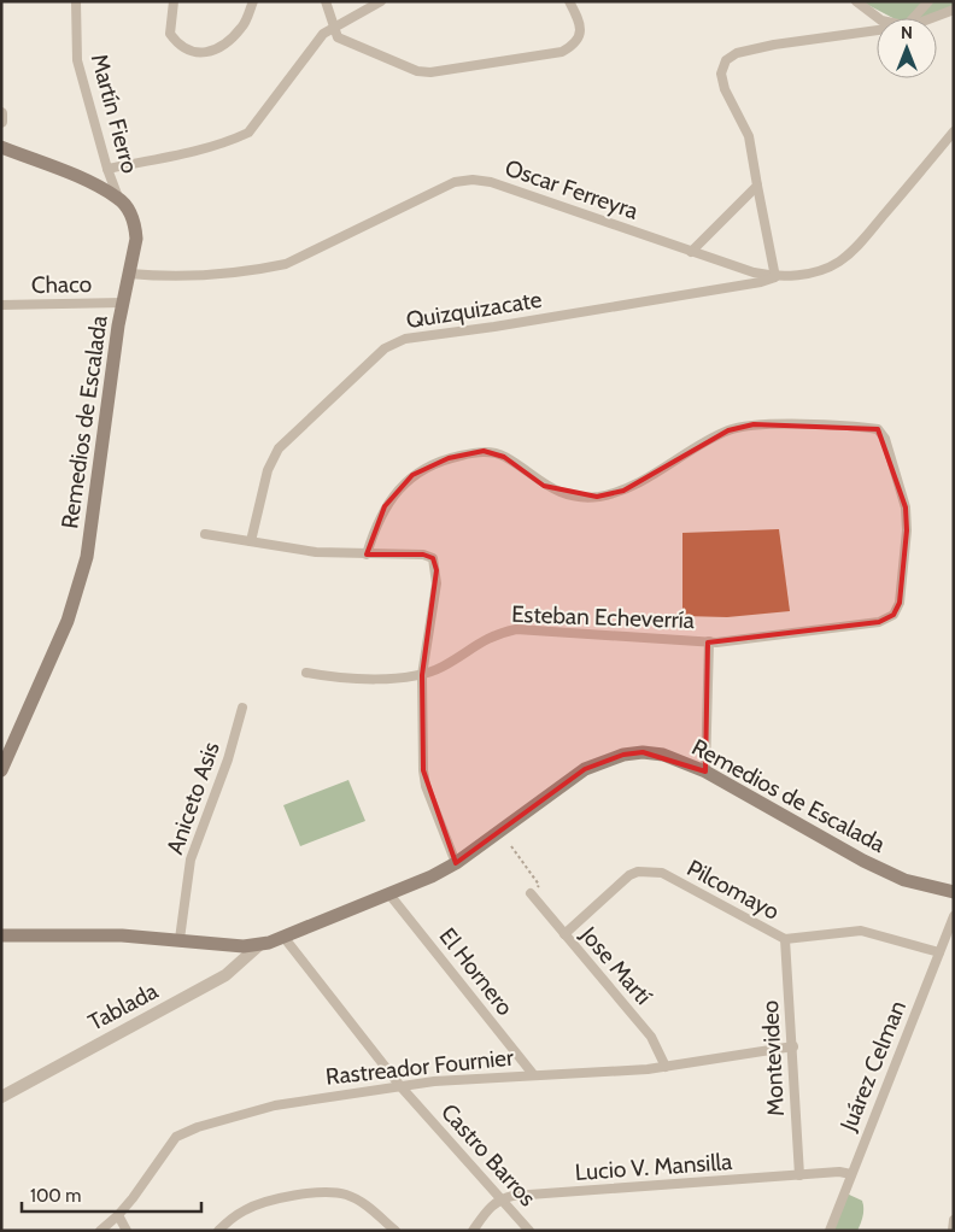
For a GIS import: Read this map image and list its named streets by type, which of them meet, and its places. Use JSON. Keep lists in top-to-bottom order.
{
  "streets": {
    "main road": ["Remedios de Escalada"],
    "street": [
      "Martín Fierro",
      "Oscar Ferreyra",
      "Chaco",
      "Quizquizacate",
      "Esteban Echeverría",
      "Aniceto Asis",
      "Pilcomayo",
      "Jose Martí",
      "El Hornero",
      "Tablada",
      "Montevideo",
      "Juárez Celman",
      "Rastreador Fournier",
      "Castro Barros",
      "Lucio V. Mansilla"
    ]
  },
  "crossings": [
    ["Martín Fierro", "Remedios de Escalada"],
    ["Oscar Ferreyra", "Quizquizacate"],
    ["Oscar Ferreyra", "Remedios de Escalada"],
    ["Chaco", "Remedios de Escalada"],
    ["Remedios de Escalada", "Aniceto Asis"],
    ["Remedios de Escalada", "El Hornero"],
    ["Remedios de Escalada", "Tablada"],
    ["Remedios de Escalada", "Castro Barros"],
    ["Pilcomayo", "Jose Martí"],
    ["Pilcomayo", "Montevideo"],
    ["Pilcomayo", "Juárez Celman"],
    ["Jose Martí", "Rastreador Fournier"],
    ["El Hornero", "Rastreador Fournier"],
    ["Montevideo", "Rastreador Fournier"],
    ["Montevideo", "Lucio V. Mansilla"],
    ["Juárez Celman", "Lucio V. Mansilla"],
    ["Rastreador Fournier", "Castro Barros"],
    ["Castro Barros", "Lucio V. Mansilla"]
  ],
  "scale_bar": "100 m",
  "north": "top"
}
